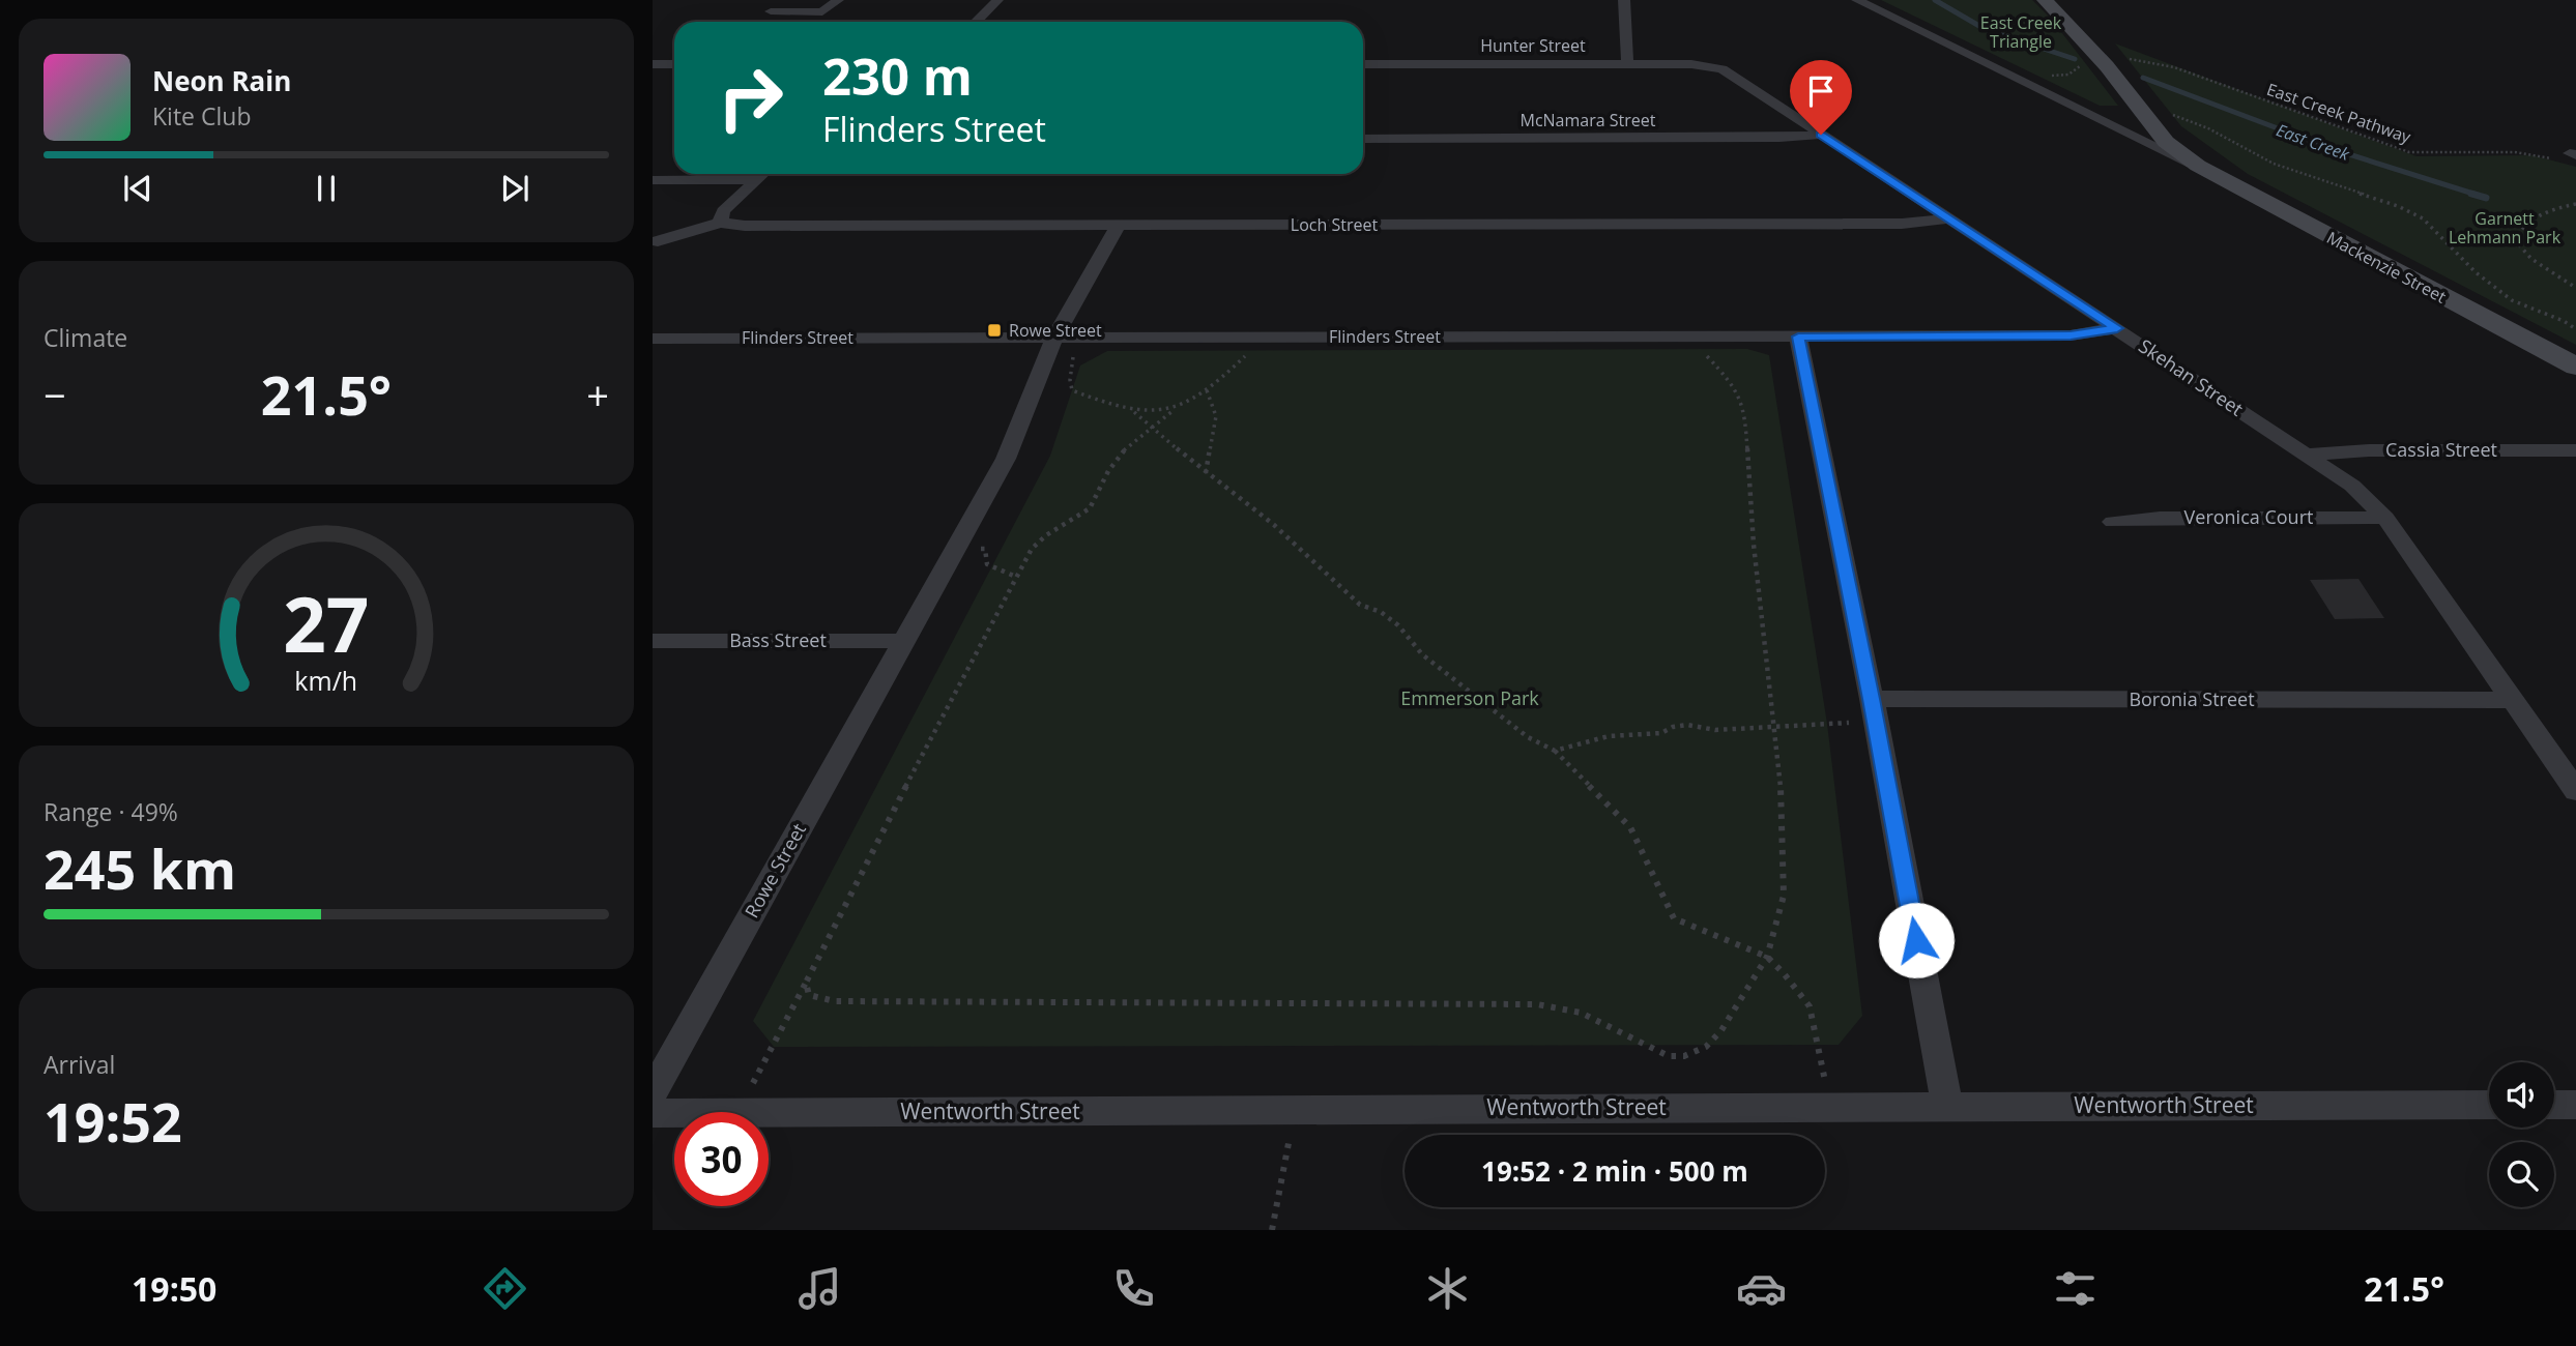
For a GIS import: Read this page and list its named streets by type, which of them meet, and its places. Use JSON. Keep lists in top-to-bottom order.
{
  "streets": {
    "main road": ["Mackenzie Street"],
    "street": [
      "Hunter Street",
      "McNamara Street",
      "Loch Street",
      "Flinders Street",
      "Skehan Street",
      "Cassia Street",
      "Veronica Court",
      "Bass Street",
      "Boronia Street",
      "Rowe Street",
      "Wentworth Street"
    ],
    "path": ["East Creek Pathway"]
  },
  "crossings": [
    ["Hunter Street", "Skehan Street"],
    ["McNamara Street", "Skehan Street"],
    ["Loch Street", "Skehan Street"],
    ["Loch Street", "Rowe Street"],
    ["Flinders Street", "Skehan Street"],
    ["Flinders Street", "Rowe Street"],
    ["Skehan Street", "Cassia Street"],
    ["Skehan Street", "Veronica Court"],
    ["Skehan Street", "Boronia Street"],
    ["Bass Street", "Rowe Street"]
  ],
  "water": ["East Creek"],
  "parks": ["East Creek Triangle", "Garnett Lehmann Park", "Emmerson Park"],
  "places": {
    "transit": ["Rowe Street"]
  },
  "page": {
    "turn": ["230 m", "Flinders Street"],
    "song": ["Neon Rain", "Kite Club"],
    "tile": [
      "Climate",
      ["Range · 49%", "245 km"],
      ["Arrival", "19:52"]
    ],
    "heat": ["−", "21.5°", "+"],
    "limit": "30",
    "trip": "19:52 · 2 min · 500 m",
    "tabs": ["19:50", "21.5°"],
    "gauge": ["27", "km/h"]
  }
}
